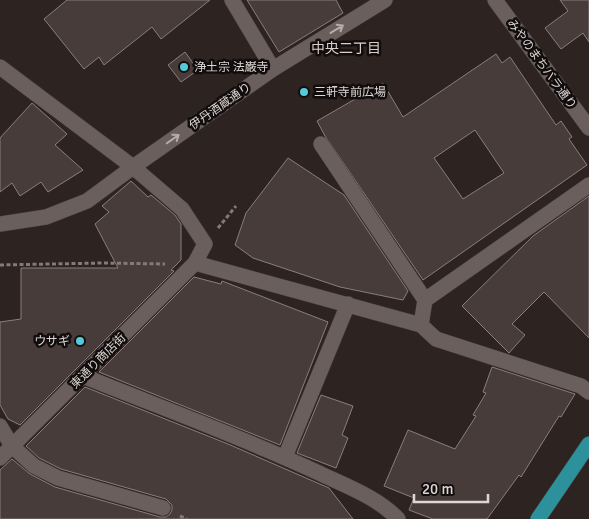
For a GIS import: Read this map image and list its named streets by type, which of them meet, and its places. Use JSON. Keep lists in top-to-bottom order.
{
  "streets": {
    "street": ["みやのまちバラ通り", "伊丹酒蔵通り", "東通り商店街"]
  },
  "one_way": ["伊丹酒蔵通り"],
  "districts": ["中央二丁目"],
  "places": ["浄土宗 法巌寺", "三軒寺前広場", "ウサギ"],
  "scale_bar": "20 m"
}
